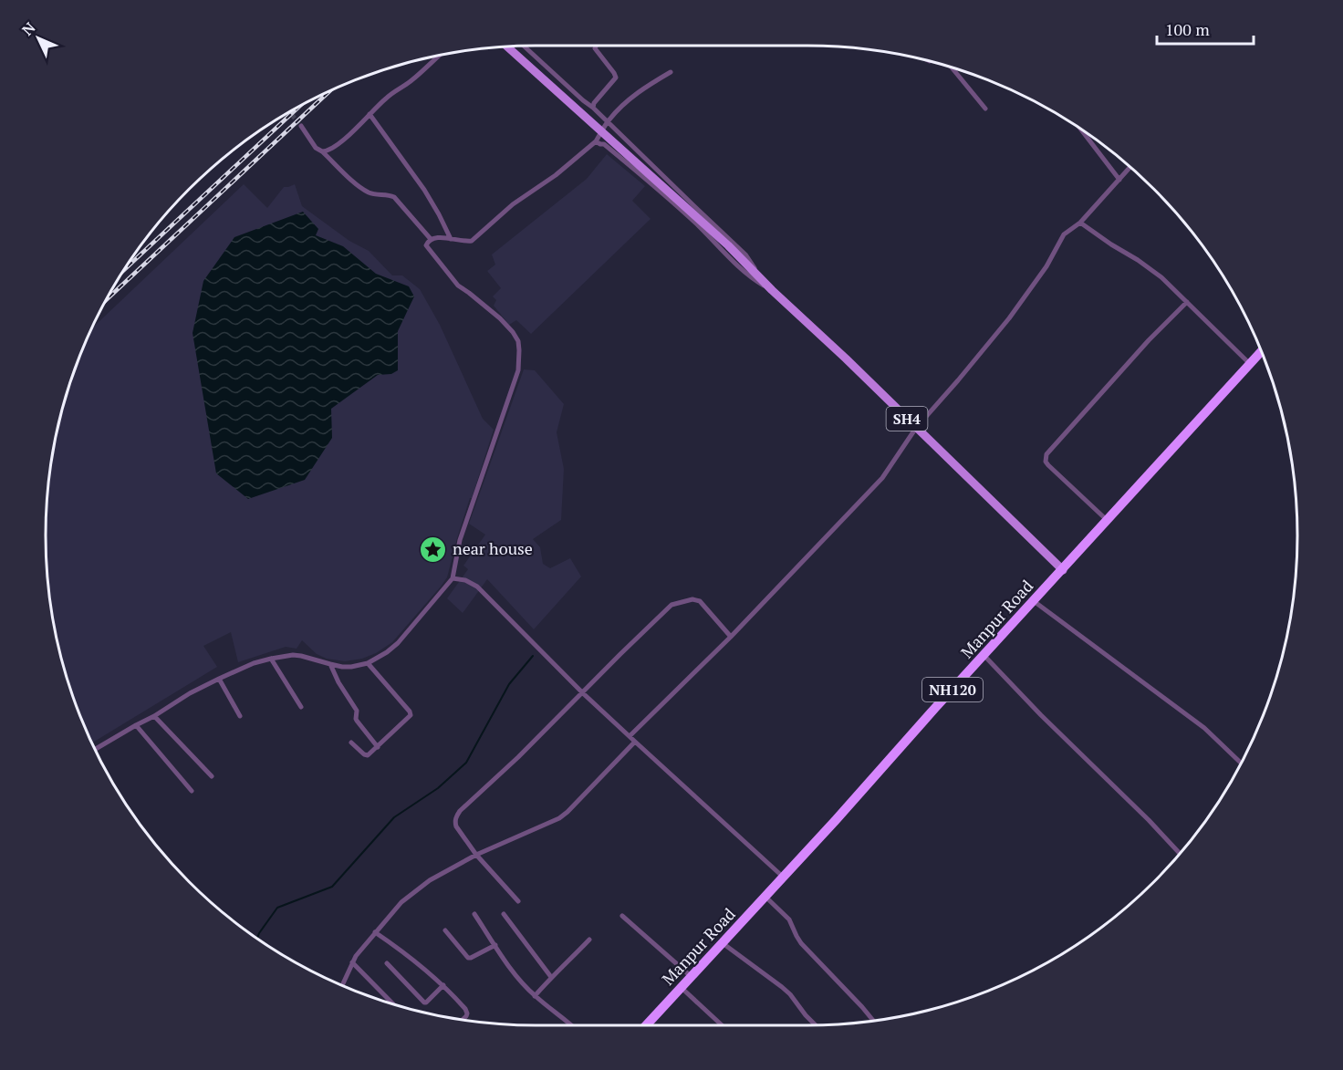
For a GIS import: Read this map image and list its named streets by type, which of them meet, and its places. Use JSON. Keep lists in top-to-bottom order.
{
  "streets": {
    "highway": ["Manpur Road", "NH120"],
    "main road": ["SH4"]
  },
  "crossings": [
    ["SH4", "Manpur Road"]
  ],
  "places": {
    "place": ["near house"]
  },
  "scale_bar": "100 m",
  "north": "top left"
}
